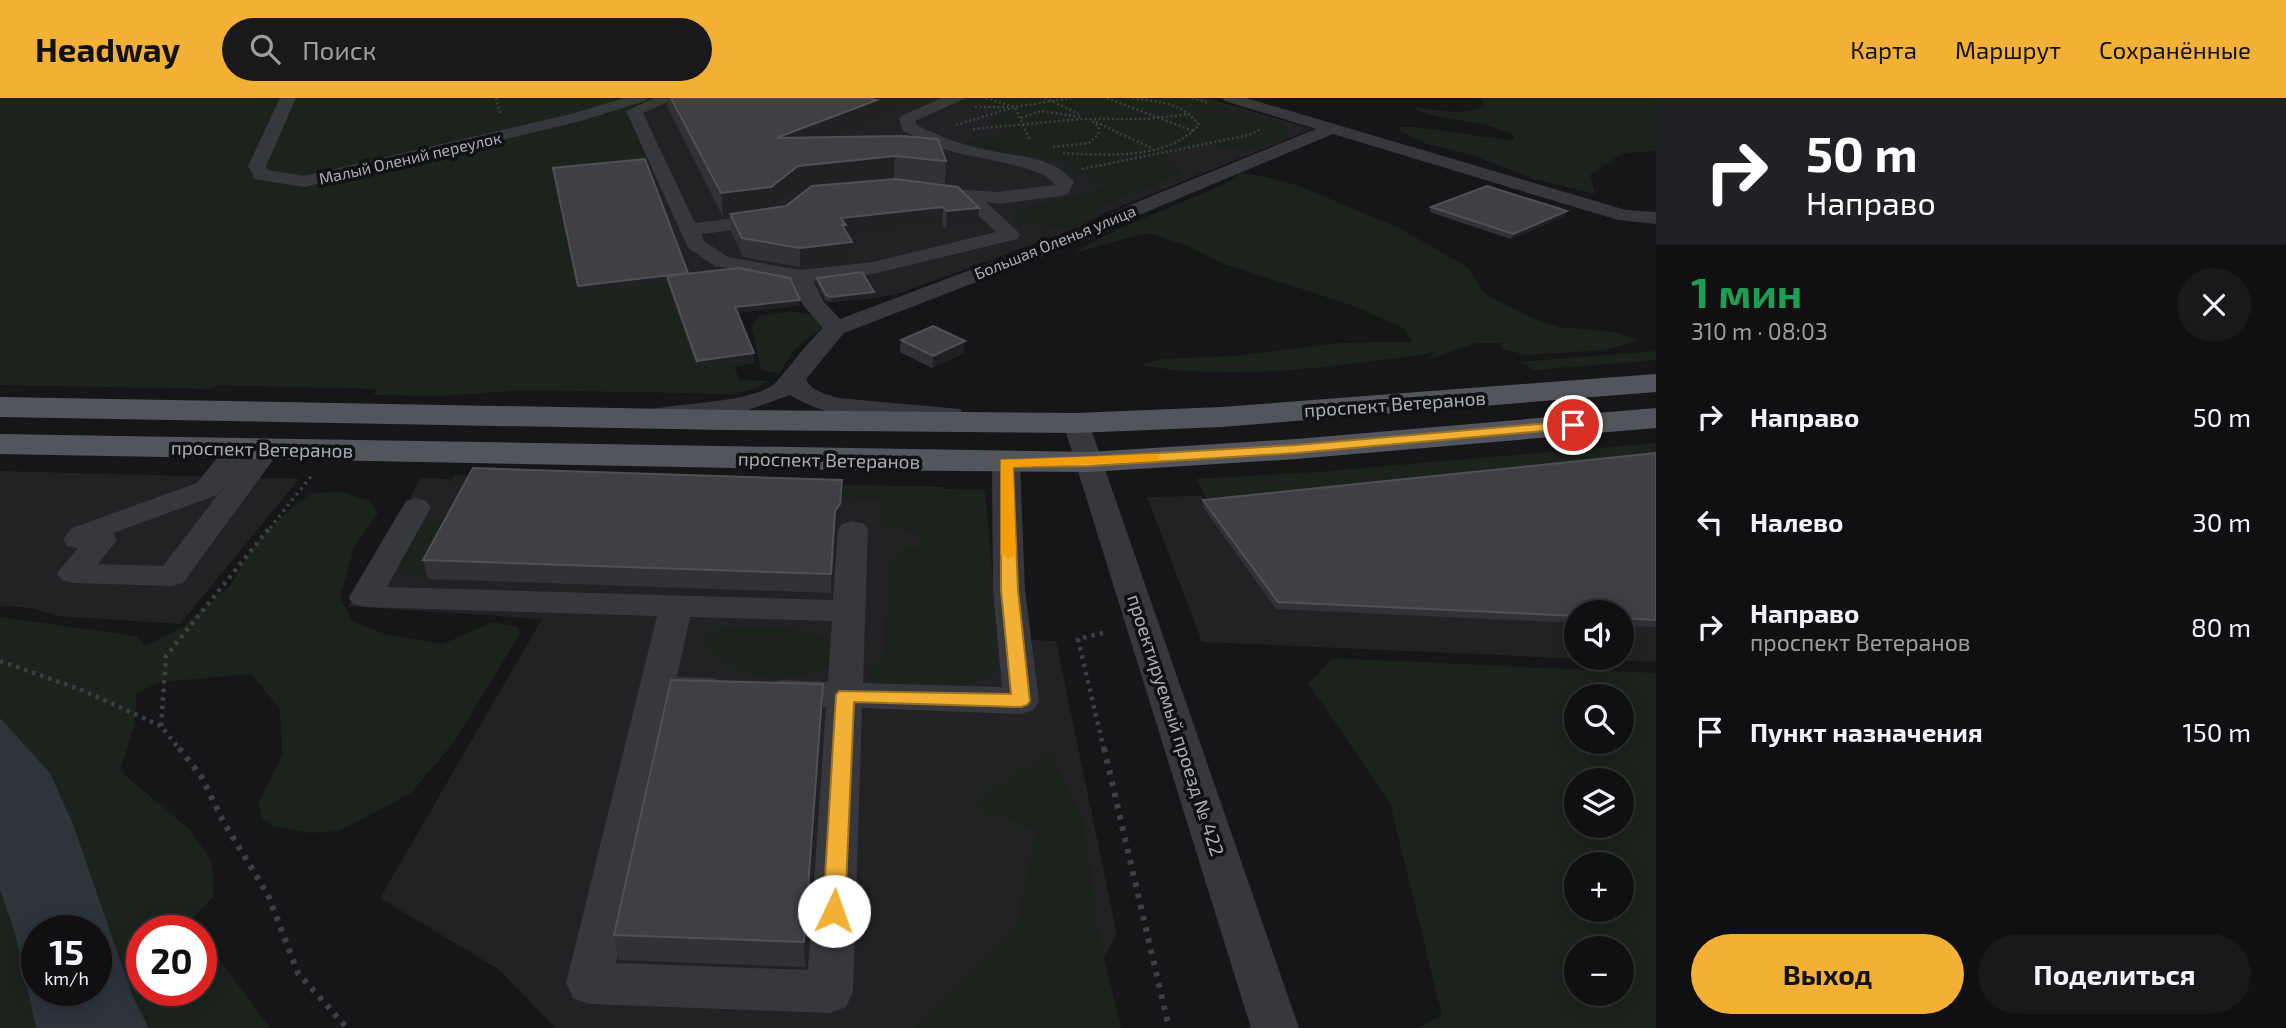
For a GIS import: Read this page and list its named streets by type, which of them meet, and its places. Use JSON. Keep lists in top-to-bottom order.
{
  "streets": {
    "main road": ["проспект Ветеранов"],
    "street": ["Малый Олений переулок", "Большая Оленья улица", "проектируемый проезд № 422"]
  },
  "crossings": [
    ["Большая Оленья улица", "проспект Ветеранов"],
    ["проспект Ветеранов", "проектируемый проезд № 422"]
  ],
  "page": {
    "header": "Headway",
    "search": "Поиск",
    "nav": ["Карта", "Маршрут", "Сохранённые"],
    "turn": ["50 m", "Направо"],
    "heading": ["1 мин", "310 m · 08:03"],
    "list": [
      {
        "name": "Направо",
        "value": "50 m"
      },
      {
        "name": "Налево",
        "value": "30 m"
      },
      {
        "name": "Направо",
        "note": "проспект Ветеранов",
        "value": "80 m"
      },
      {
        "name": "Пункт назначения",
        "value": "150 m"
      }
    ],
    "map_buttons": ["+", "−"],
    "speed": "15 km/h",
    "limit": "20",
    "buttons": ["Выход", "Поделиться"]
  }
}
